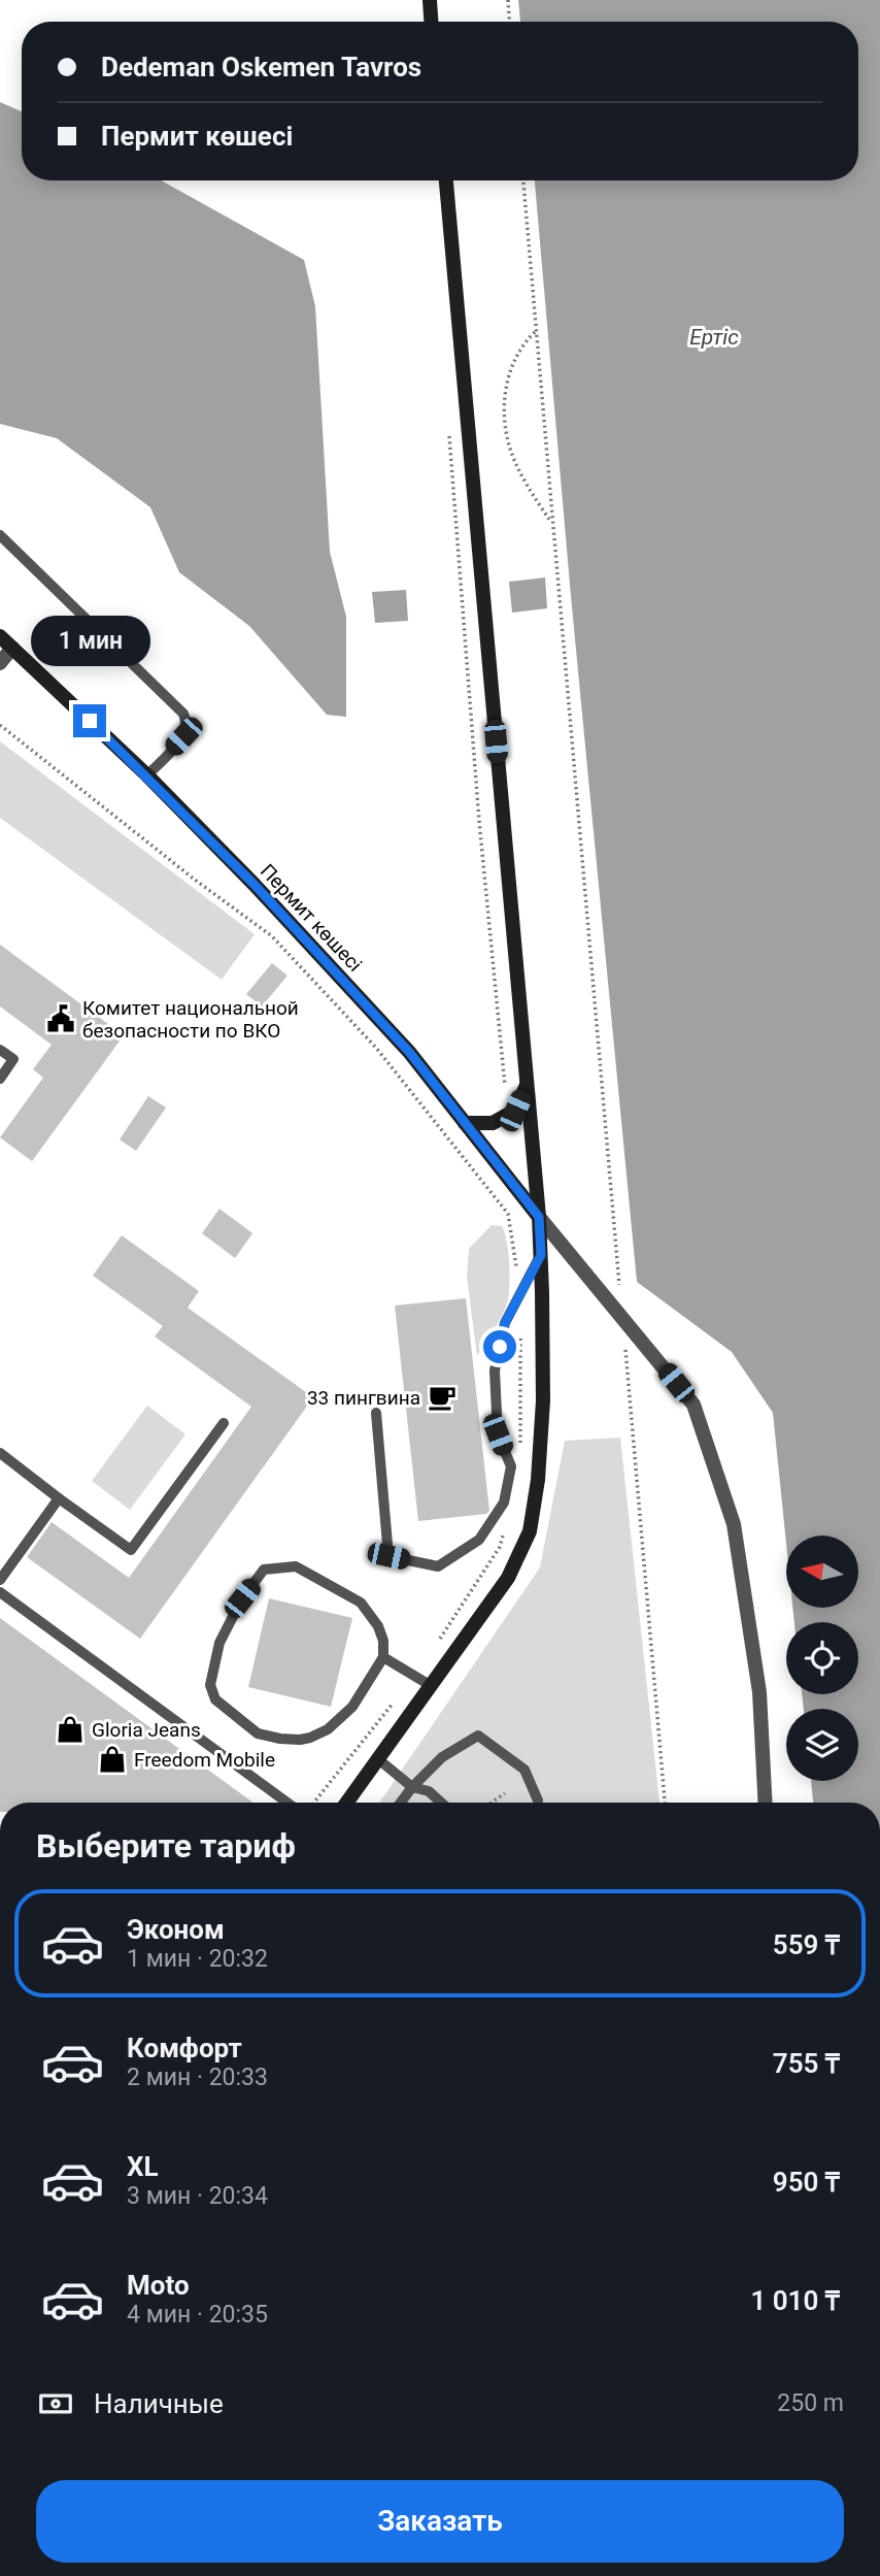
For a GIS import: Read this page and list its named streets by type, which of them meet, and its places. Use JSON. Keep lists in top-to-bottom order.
{
  "streets": {
    "main road": ["Пермит көшесі"]
  },
  "water": ["Ертіс"],
  "places": {
    "public building": ["Комитет национальной безопасности по ВКО"],
    "cafe": ["33 пингвина"],
    "shop": ["Gloria Jeans", "Freedom Mobile"]
  },
  "north": "left",
  "page": {
    "banner": ["Dedeman Oskemen Tavros", "Пермит көшесі"],
    "bubble": "1 мин",
    "heading": "Выберите тариф",
    "list": [
      {
        "name": "Эконом",
        "note": "1 мин · 20:32",
        "value": "559 ₸"
      },
      {
        "name": "Комфорт",
        "note": "2 мин · 20:33",
        "value": "755 ₸"
      },
      {
        "name": "XL",
        "note": "3 мин · 20:34",
        "value": "950 ₸"
      },
      {
        "name": "Moto",
        "note": "4 мин · 20:35",
        "value": "1 010 ₸"
      }
    ],
    "pay": ["Наличные", "250 m"],
    "buttons": "Заказать"
  }
}
